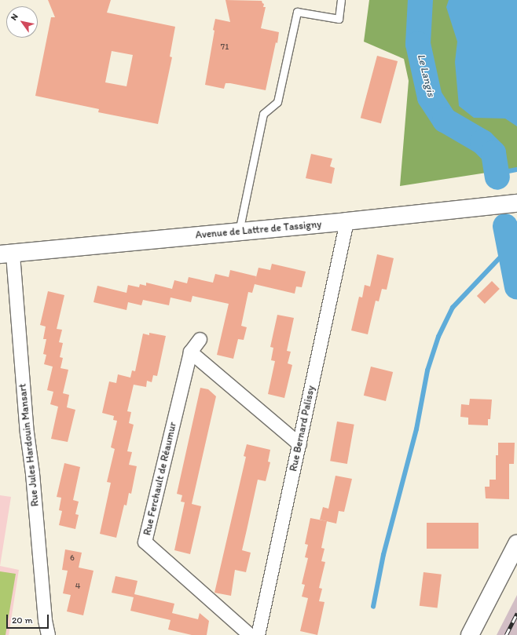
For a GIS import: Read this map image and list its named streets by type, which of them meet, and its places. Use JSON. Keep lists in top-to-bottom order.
{
  "streets": {
    "main road": ["Avenue de Lattre de Tassigny"],
    "street": ["Rue Bernard Palissy", "Rue Jules Hardouin Mansart", "Rue Ferchault de Réaumur"]
  },
  "crossings": [
    ["Avenue de Lattre de Tassigny", "Rue Bernard Palissy"],
    ["Avenue de Lattre de Tassigny", "Rue Jules Hardouin Mansart"]
  ],
  "water": ["Le Langis"],
  "house_numbers": ["71", "6", "4"],
  "scale_bar": "20 m",
  "north": "top left"
}
